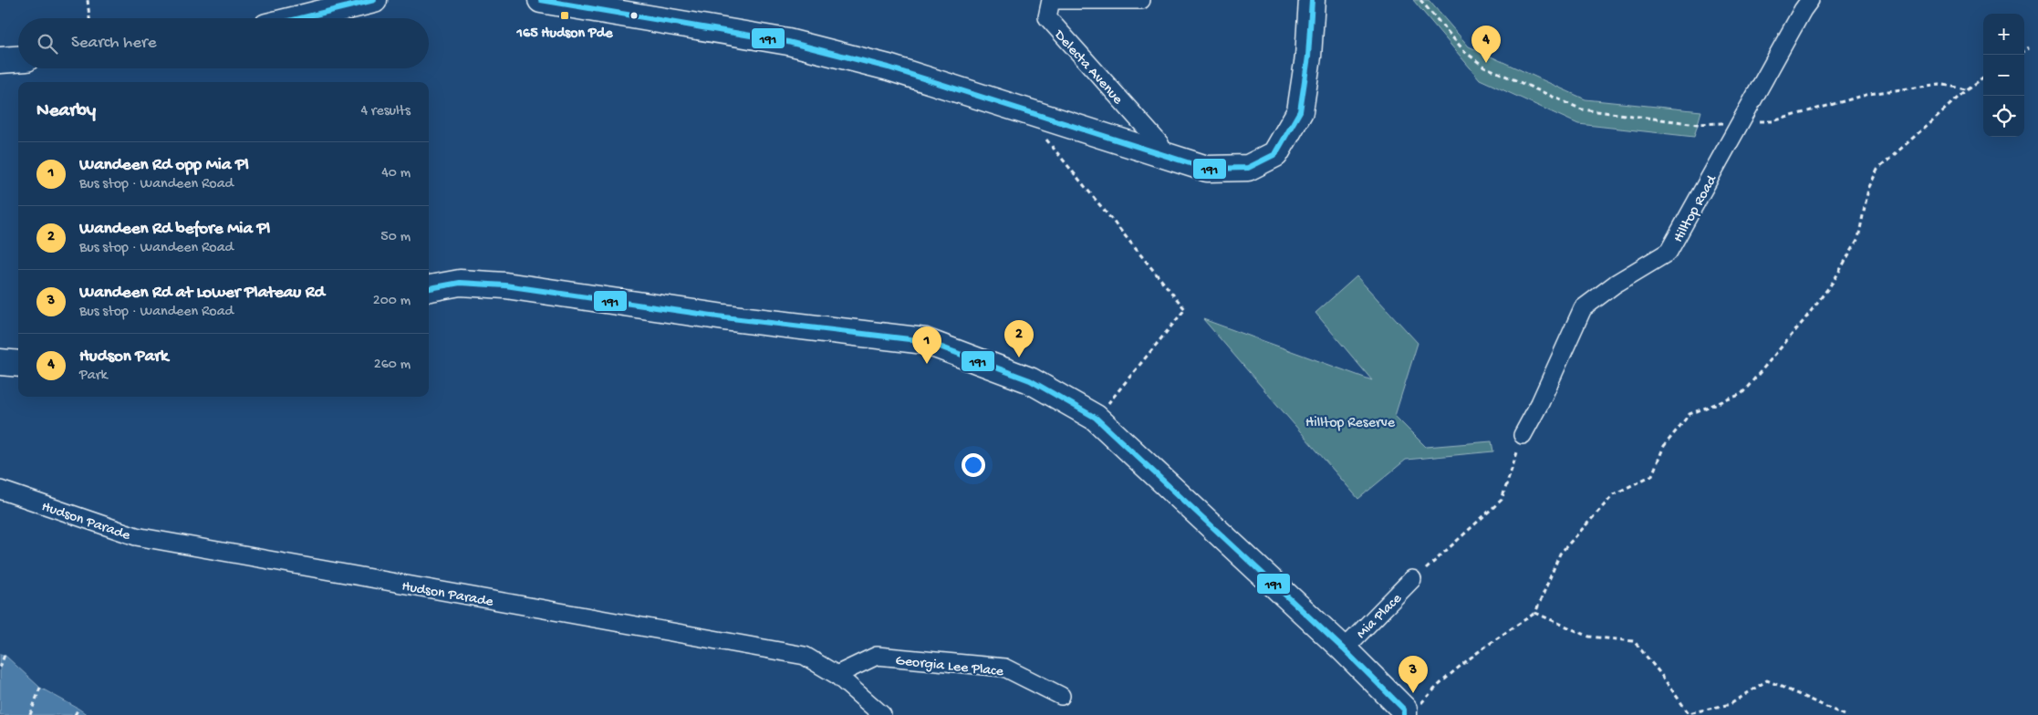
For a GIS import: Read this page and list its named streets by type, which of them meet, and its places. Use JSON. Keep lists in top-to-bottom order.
{
  "streets": {
    "street": [
      "Delecta Avenue",
      "Hilltop Road",
      "Hudson Parade",
      "Mia Place",
      "Georgia Lee Place"
    ]
  },
  "crossings": [
    ["Hudson Parade", "Georgia Lee Place"]
  ],
  "parks": ["Hilltop Reserve"],
  "places": {
    "transit": ["165 Hudson Pde"]
  },
  "lines": ["transit line 191"],
  "page": {
    "map_buttons": ["+", "−"],
    "search": "Search here",
    "pins": [
      "4",
      "2",
      "1",
      "3"
    ],
    "heading": ["Nearby", "4 results"],
    "list": [
      {
        "mark": "1",
        "name": "Wandeen Rd opp Mia Pl",
        "note": "Bus stop · Wandeen Road",
        "value": "40 m"
      },
      {
        "mark": "2",
        "name": "Wandeen Rd before Mia Pl",
        "note": "Bus stop · Wandeen Road",
        "value": "50 m"
      },
      {
        "mark": "3",
        "name": "Wandeen Rd at Lower Plateau Rd",
        "note": "Bus stop · Wandeen Road",
        "value": "200 m"
      },
      {
        "mark": "4",
        "name": "Hudson Park",
        "note": "Park",
        "value": "260 m"
      }
    ]
  }
}
